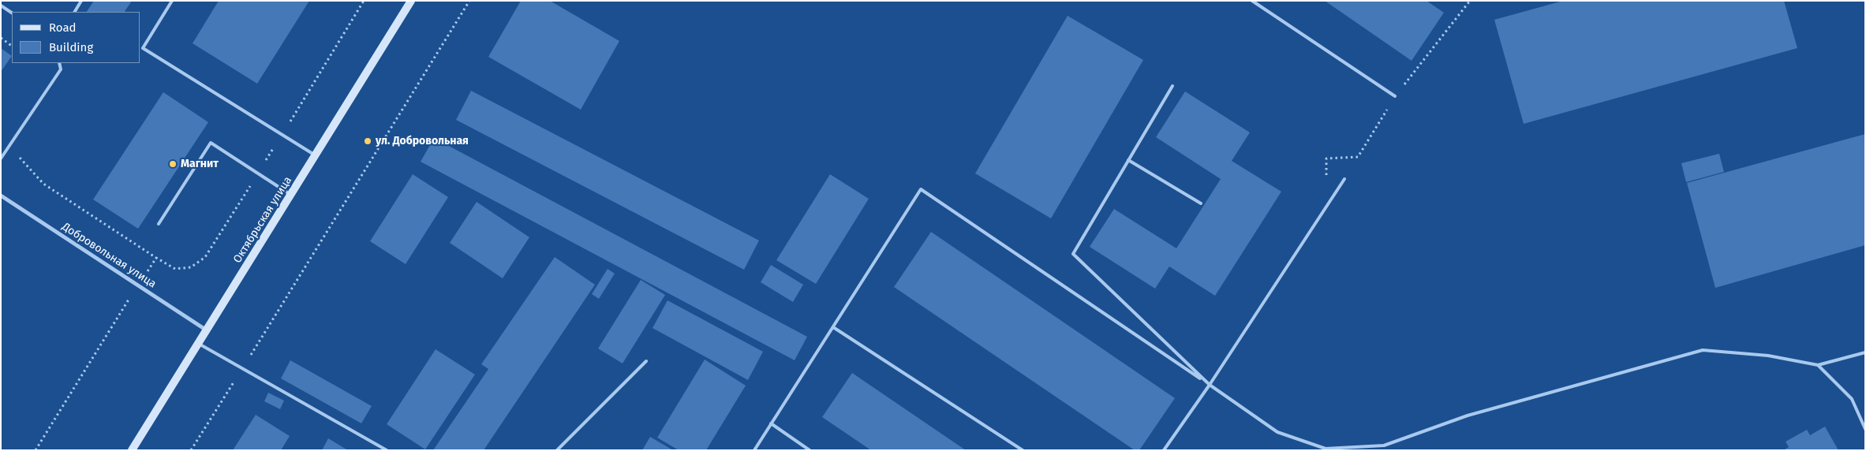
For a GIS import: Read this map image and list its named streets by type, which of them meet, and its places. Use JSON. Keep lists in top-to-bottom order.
{
  "streets": {
    "main road": ["Октябрьская улица"],
    "street": ["Добровольная улица"]
  },
  "crossings": [
    ["Октябрьская улица", "Добровольная улица"]
  ],
  "places": ["ул. Добровольная", "Магнит"],
  "legend": ["Road", "Building"]
}
